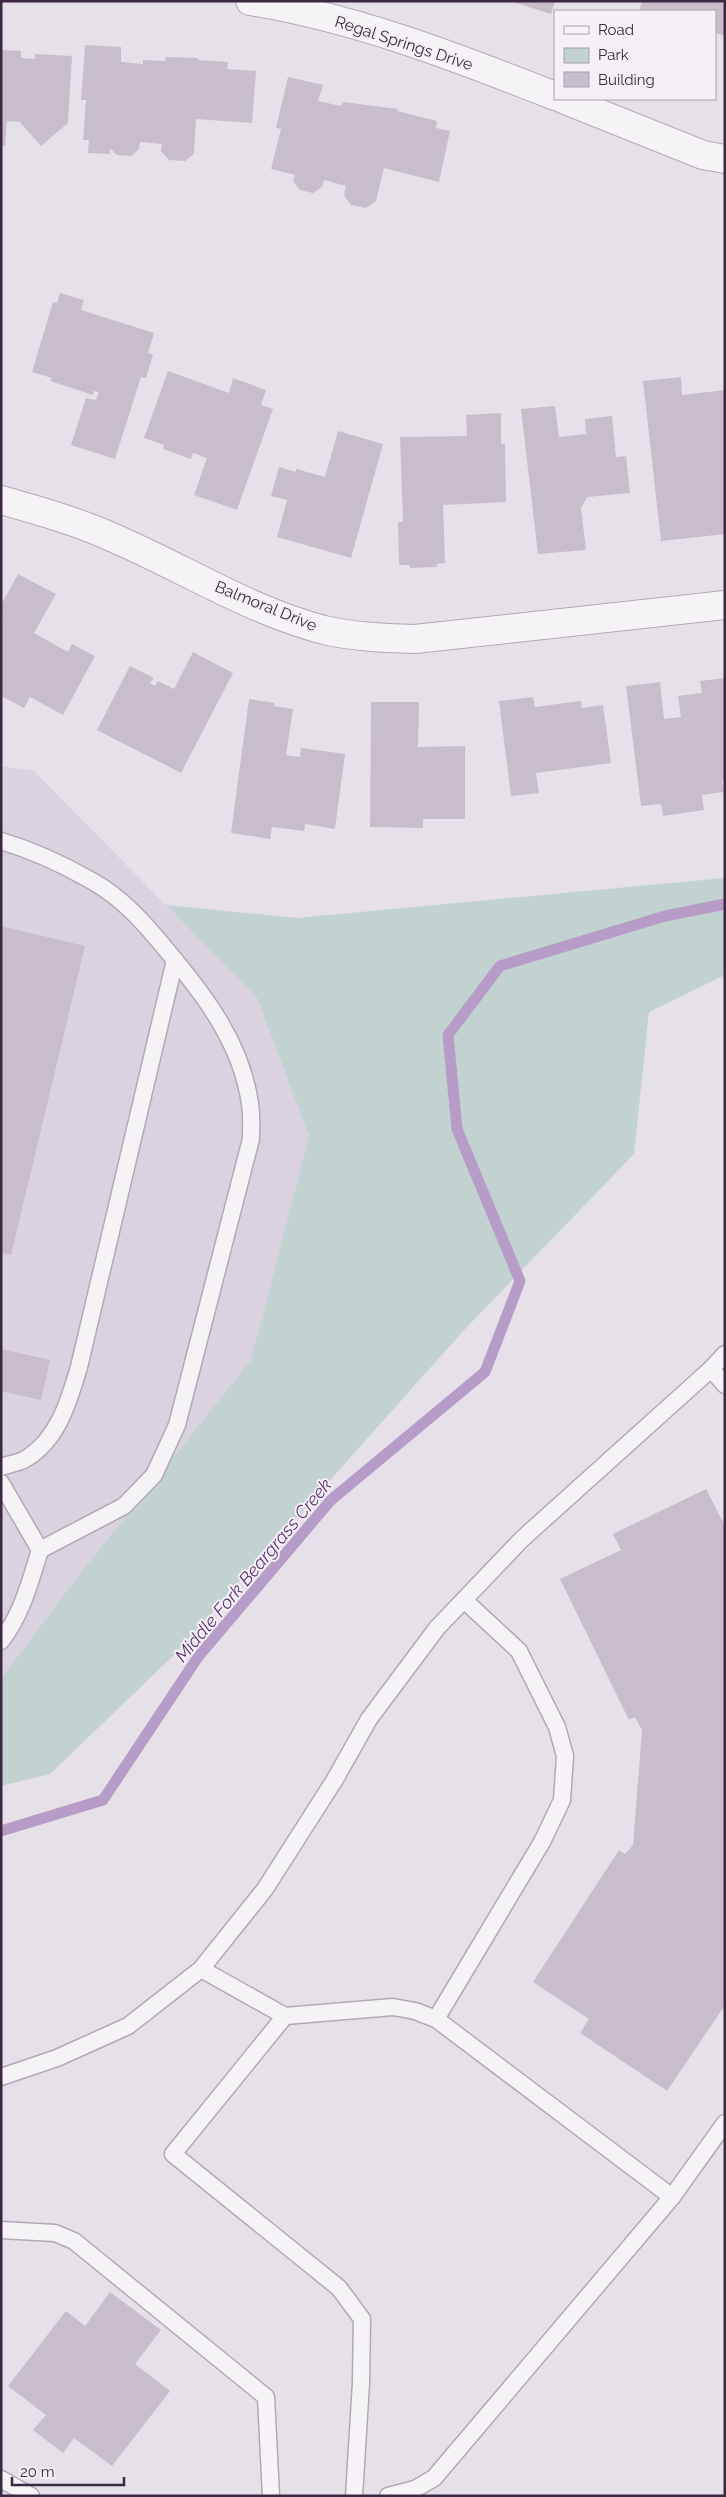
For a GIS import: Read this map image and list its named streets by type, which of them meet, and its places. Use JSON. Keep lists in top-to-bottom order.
{
  "streets": {
    "street": ["Regal Springs Drive", "Balmoral Drive"]
  },
  "water": ["Middle Fork Beargrass Creek"],
  "legend": ["Road", "Park", "Building"],
  "scale_bar": "20 m"
}
